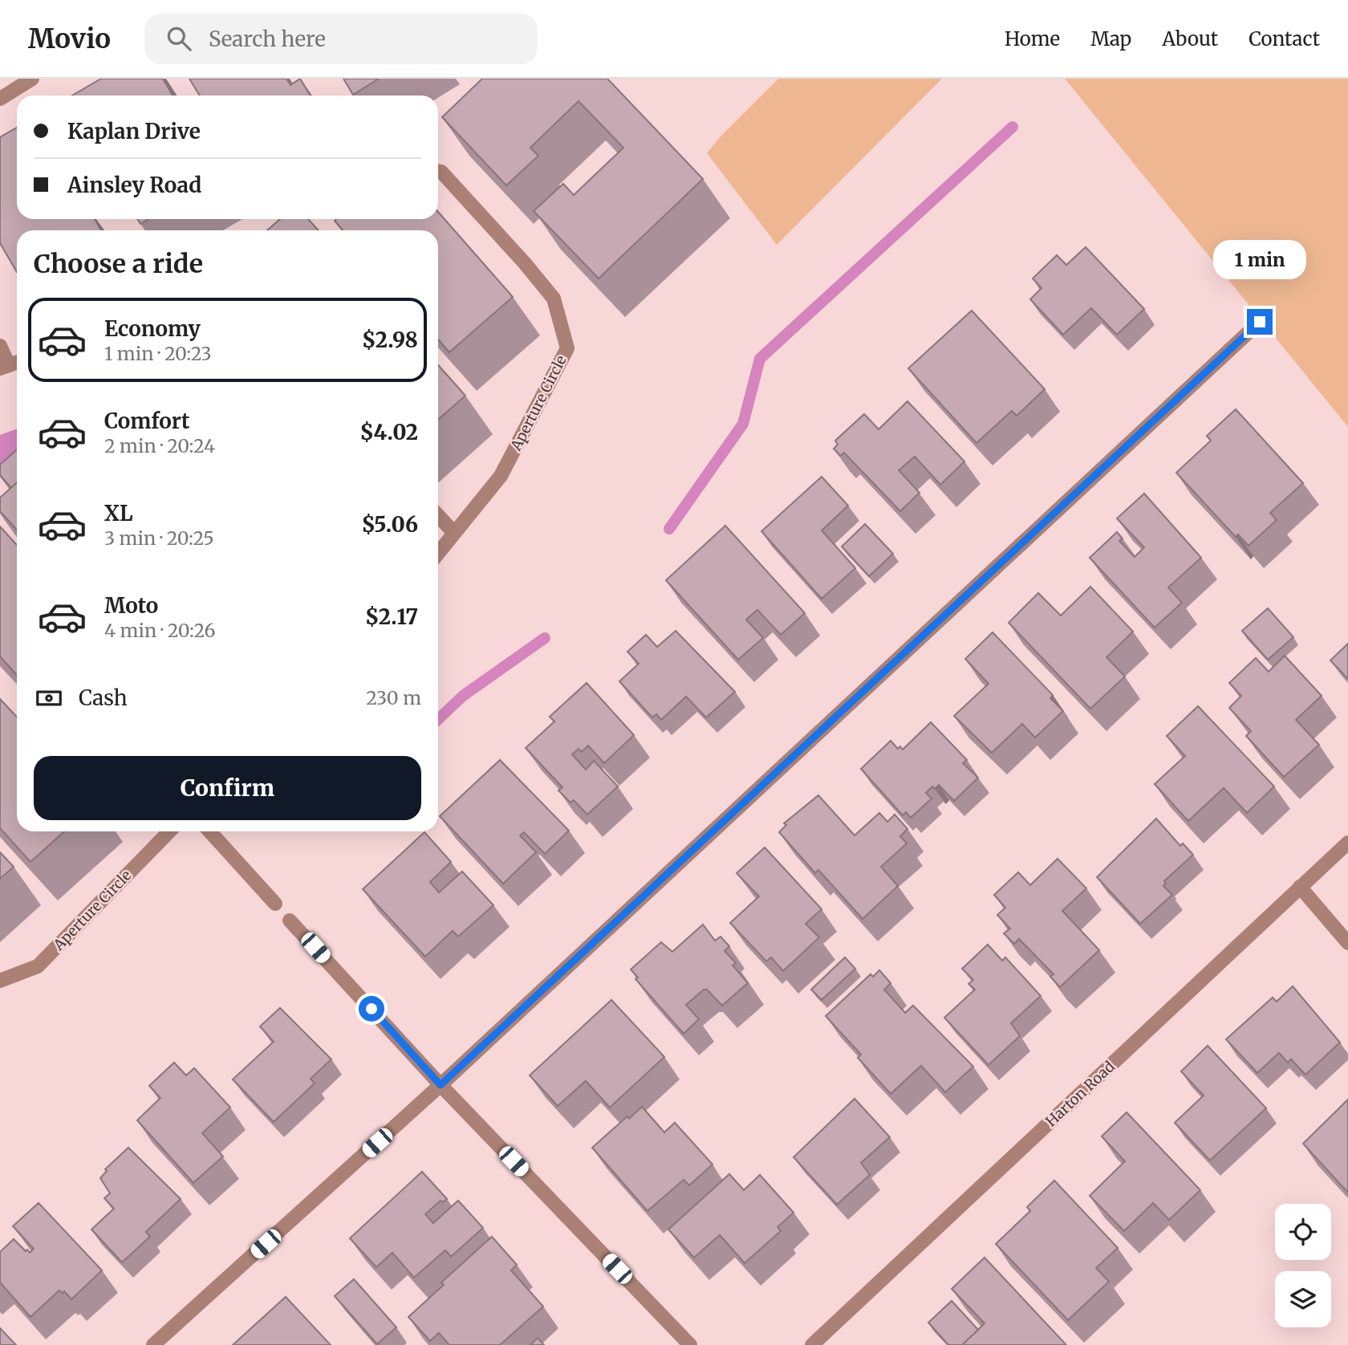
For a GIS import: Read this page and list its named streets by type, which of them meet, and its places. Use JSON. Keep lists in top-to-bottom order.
{
  "streets": {
    "street": ["Aperture Circle", "Harton Road"]
  },
  "page": {
    "header": "Movio",
    "search": "Search here",
    "nav": [
      "Home",
      "Map",
      "About",
      "Contact"
    ],
    "banner": ["Kaplan Drive", "Ainsley Road"],
    "heading": "Choose a ride",
    "bubble": "1 min",
    "list": [
      {
        "name": "Economy",
        "note": "1 min · 20:23",
        "value": "$2.98"
      },
      {
        "name": "Comfort",
        "note": "2 min · 20:24",
        "value": "$4.02"
      },
      {
        "name": "XL",
        "note": "3 min · 20:25",
        "value": "$5.06"
      },
      {
        "name": "Moto",
        "note": "4 min · 20:26",
        "value": "$2.17"
      }
    ],
    "pay": ["Cash", "230 m"],
    "buttons": "Confirm"
  }
}
